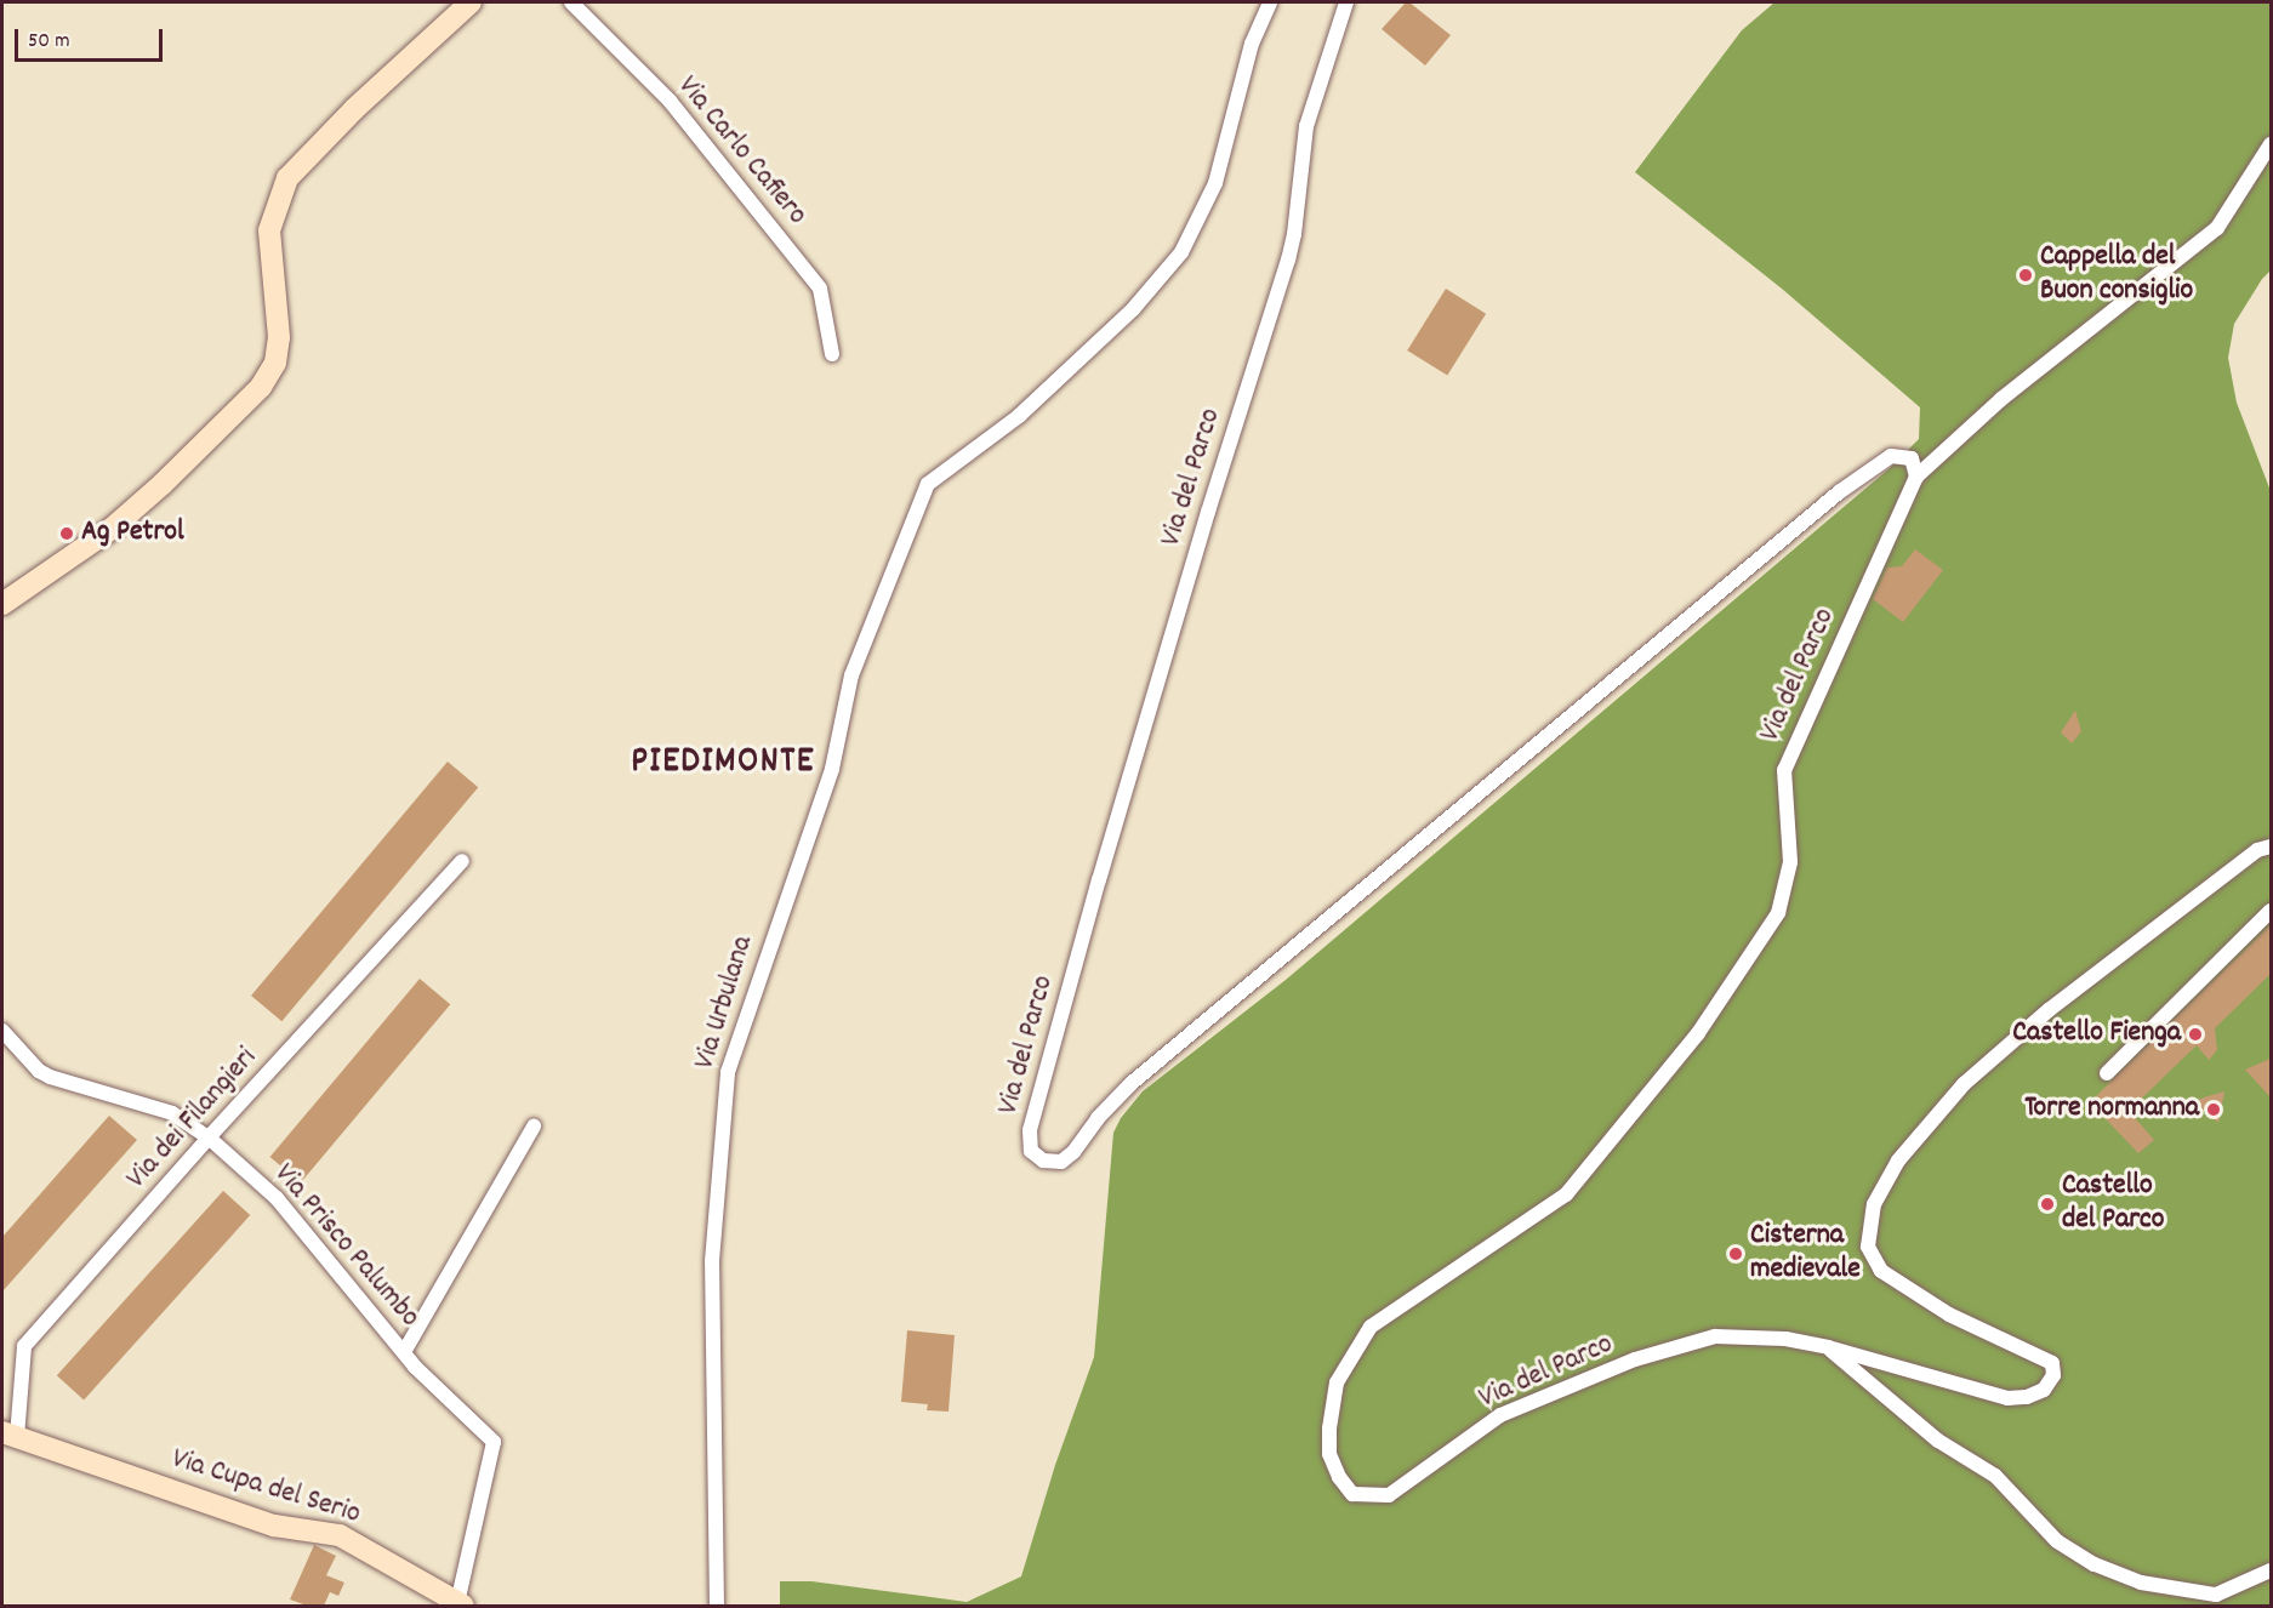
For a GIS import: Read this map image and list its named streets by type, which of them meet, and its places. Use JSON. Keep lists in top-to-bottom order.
{
  "streets": {
    "main road": ["Via Cupa del Serio"],
    "street": [
      "Via Carlo Cafiero",
      "Via del Parco",
      "Via Urbulana",
      "Via dei Filangieri",
      "Via Prisco Palumbo"
    ]
  },
  "crossings": [
    ["Via dei Filangieri", "Via Prisco Palumbo"],
    ["Via dei Filangieri", "Via Cupa del Serio"],
    ["Via Prisco Palumbo", "Via Cupa del Serio"]
  ],
  "districts": ["PIEDIMONTE"],
  "places": [
    "Cappella del Buon consiglio",
    "Ag Petrol",
    "Castello Fienga",
    "Torre normanna",
    "Castello del Parco",
    "Cisterna medievale"
  ],
  "scale_bar": "50 m"
}
